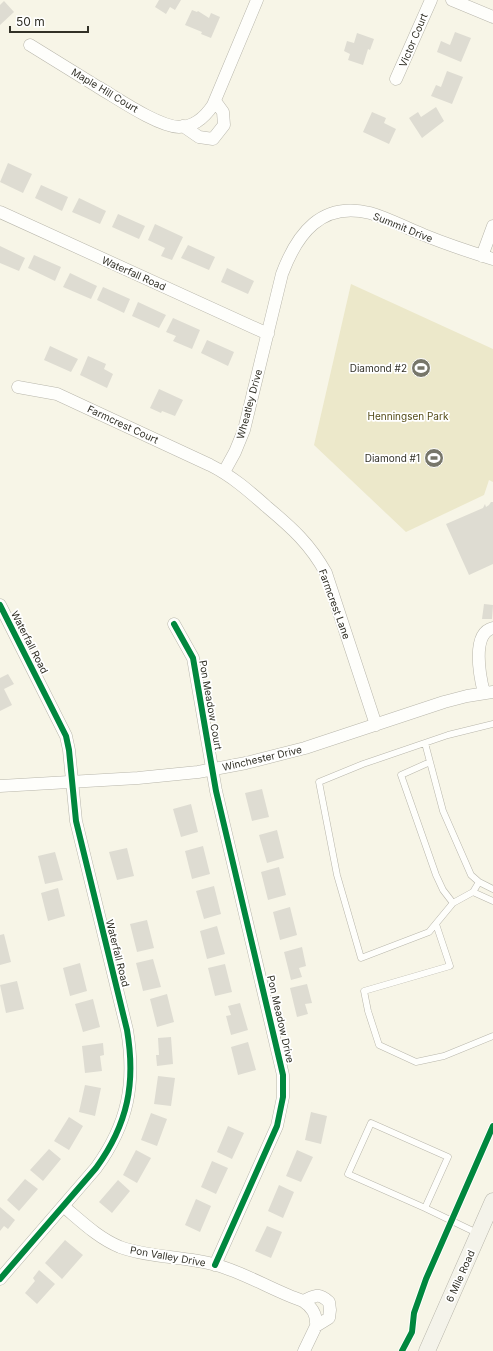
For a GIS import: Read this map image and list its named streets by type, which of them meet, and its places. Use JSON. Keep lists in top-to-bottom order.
{
  "streets": {
    "street": [
      "Victor Court",
      "Maple Hill Court",
      "Summit Drive",
      "Waterfall Road",
      "Wheatley Drive",
      "Farmcrest Court",
      "Farmcrest Lane",
      "Pon Meadow Court",
      "Winchester Drive",
      "Pon Meadow Drive",
      "Pon Valley Drive",
      "6 Mile Road"
    ]
  },
  "crossings": [
    ["Summit Drive", "Waterfall Road"],
    ["Summit Drive", "Wheatley Drive"],
    ["Waterfall Road", "Wheatley Drive"],
    ["Waterfall Road", "Winchester Drive"],
    ["Waterfall Road", "Pon Valley Drive"],
    ["Wheatley Drive", "Farmcrest Court"],
    ["Wheatley Drive", "Farmcrest Lane"],
    ["Farmcrest Court", "Farmcrest Lane"],
    ["Farmcrest Lane", "Winchester Drive"],
    ["Pon Meadow Court", "Winchester Drive"],
    ["Pon Meadow Court", "Pon Meadow Drive"],
    ["Winchester Drive", "Pon Meadow Drive"],
    ["Pon Meadow Drive", "Pon Valley Drive"]
  ],
  "parks": ["Henningsen Park"],
  "places": {
    "sports": ["Diamond #2", "Diamond #1"]
  },
  "scale_bar": "50 m"
}
